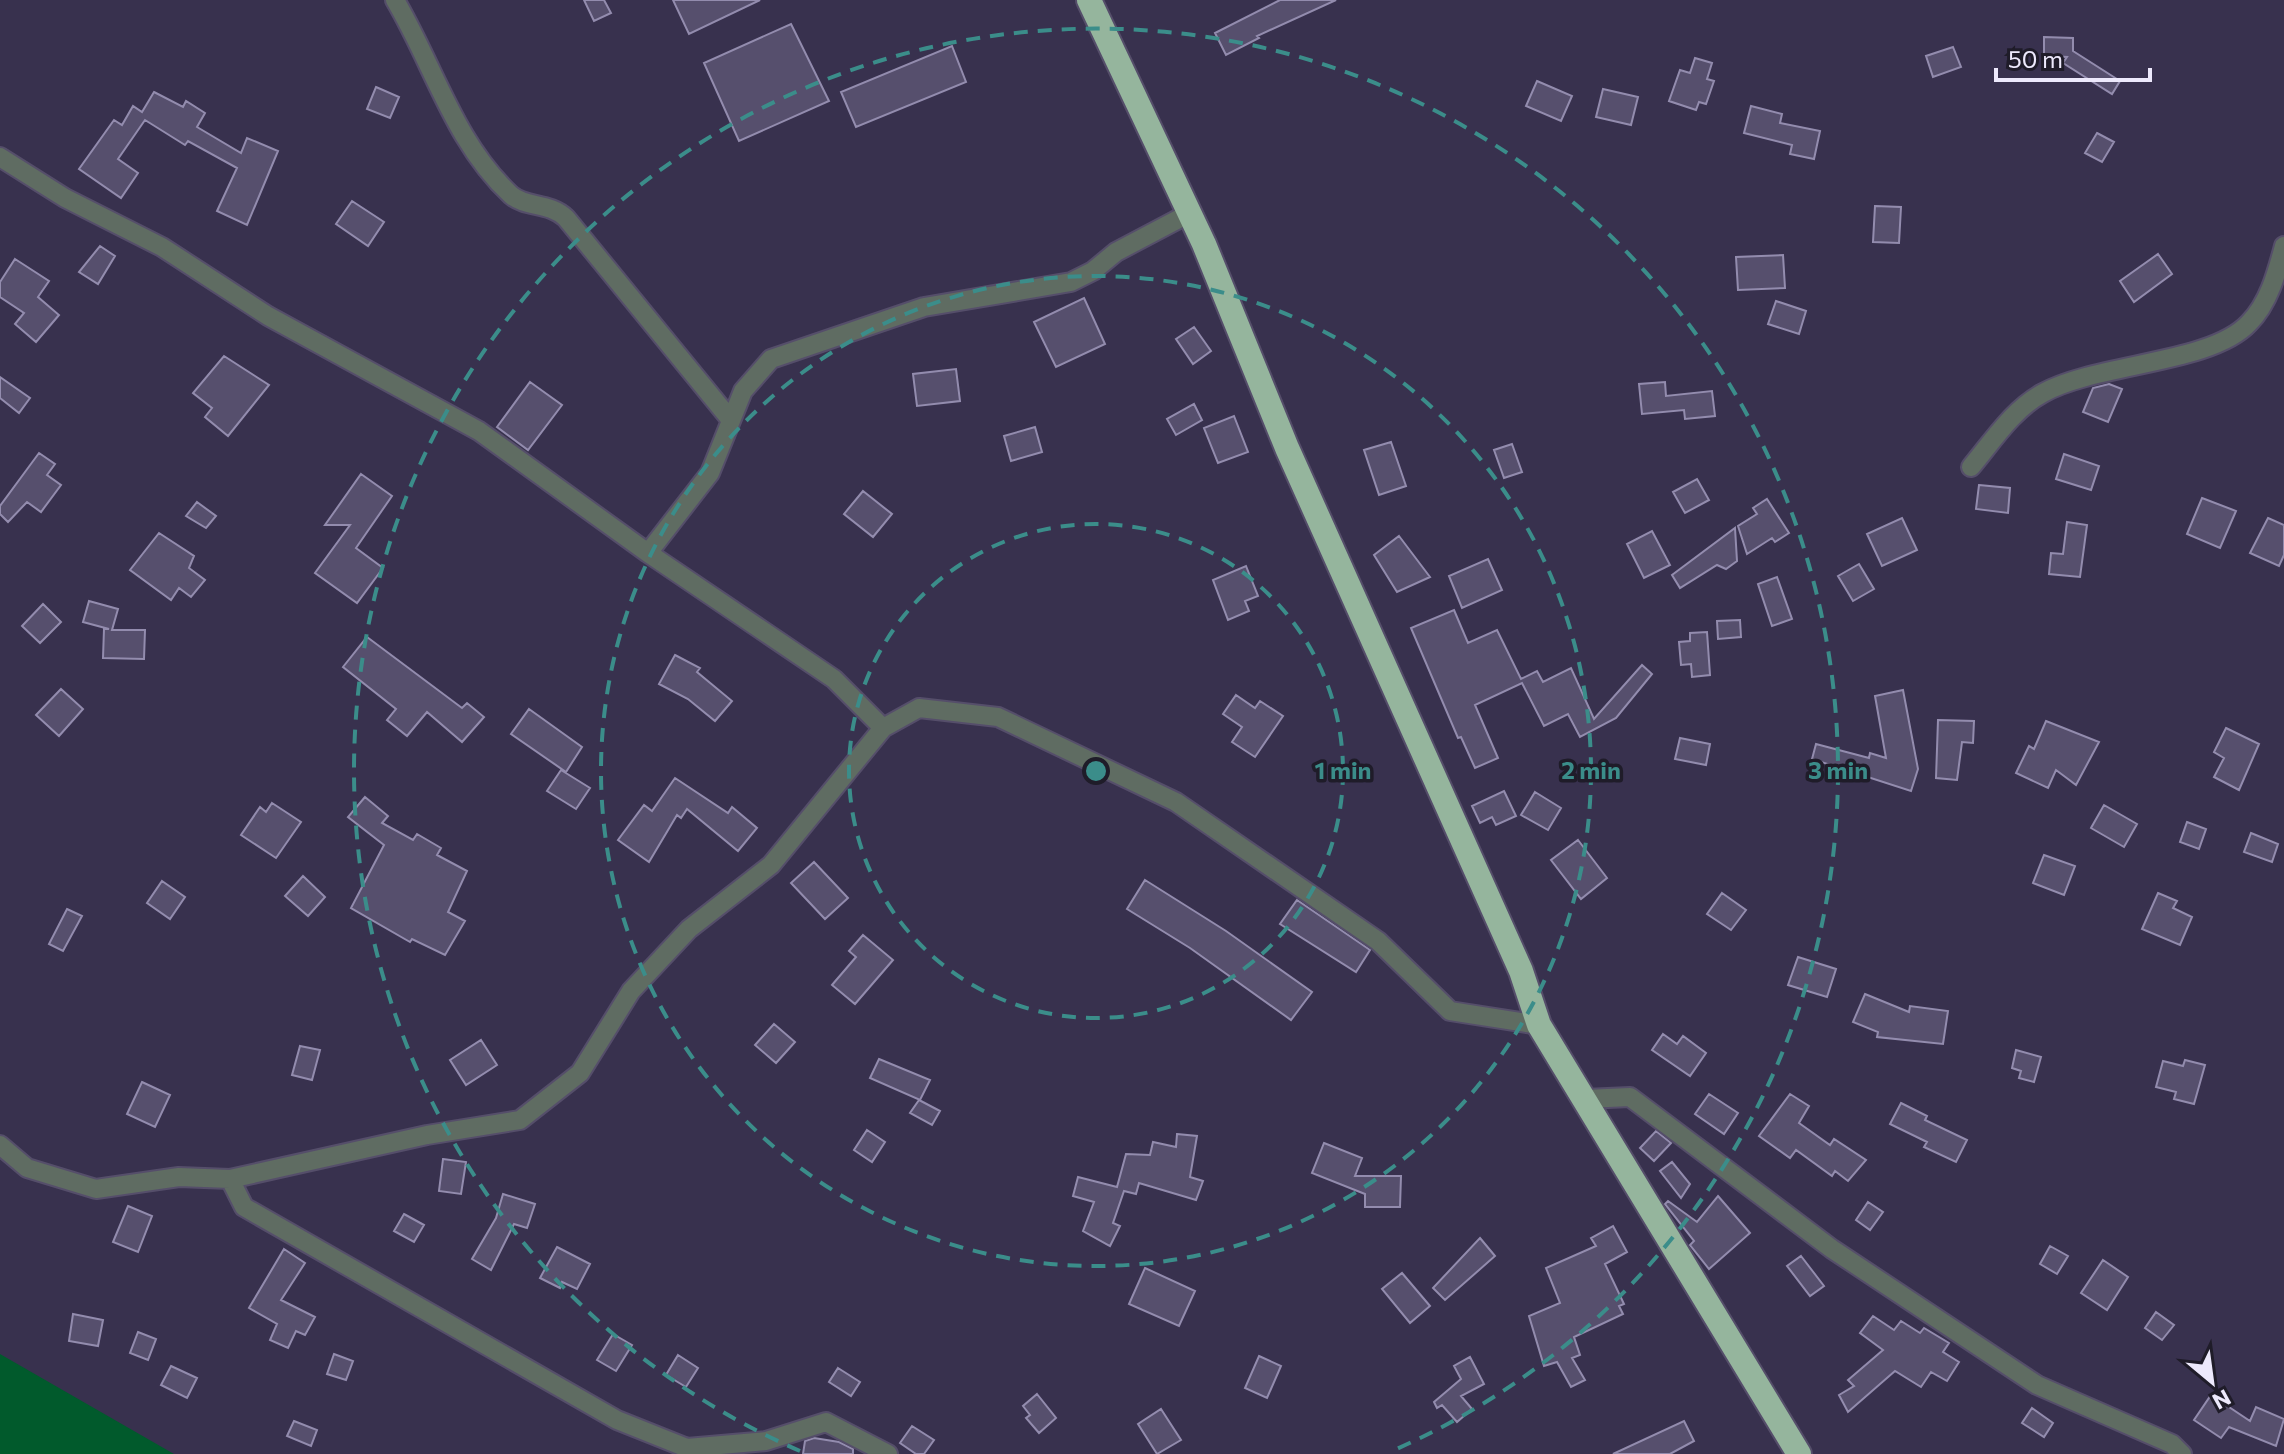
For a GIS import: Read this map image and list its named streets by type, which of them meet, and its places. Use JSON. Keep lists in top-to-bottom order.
{
  "scale_bar": "50 m",
  "north": "bottom right",
  "rings": ["1 min", "2 min", "3 min"]
}
